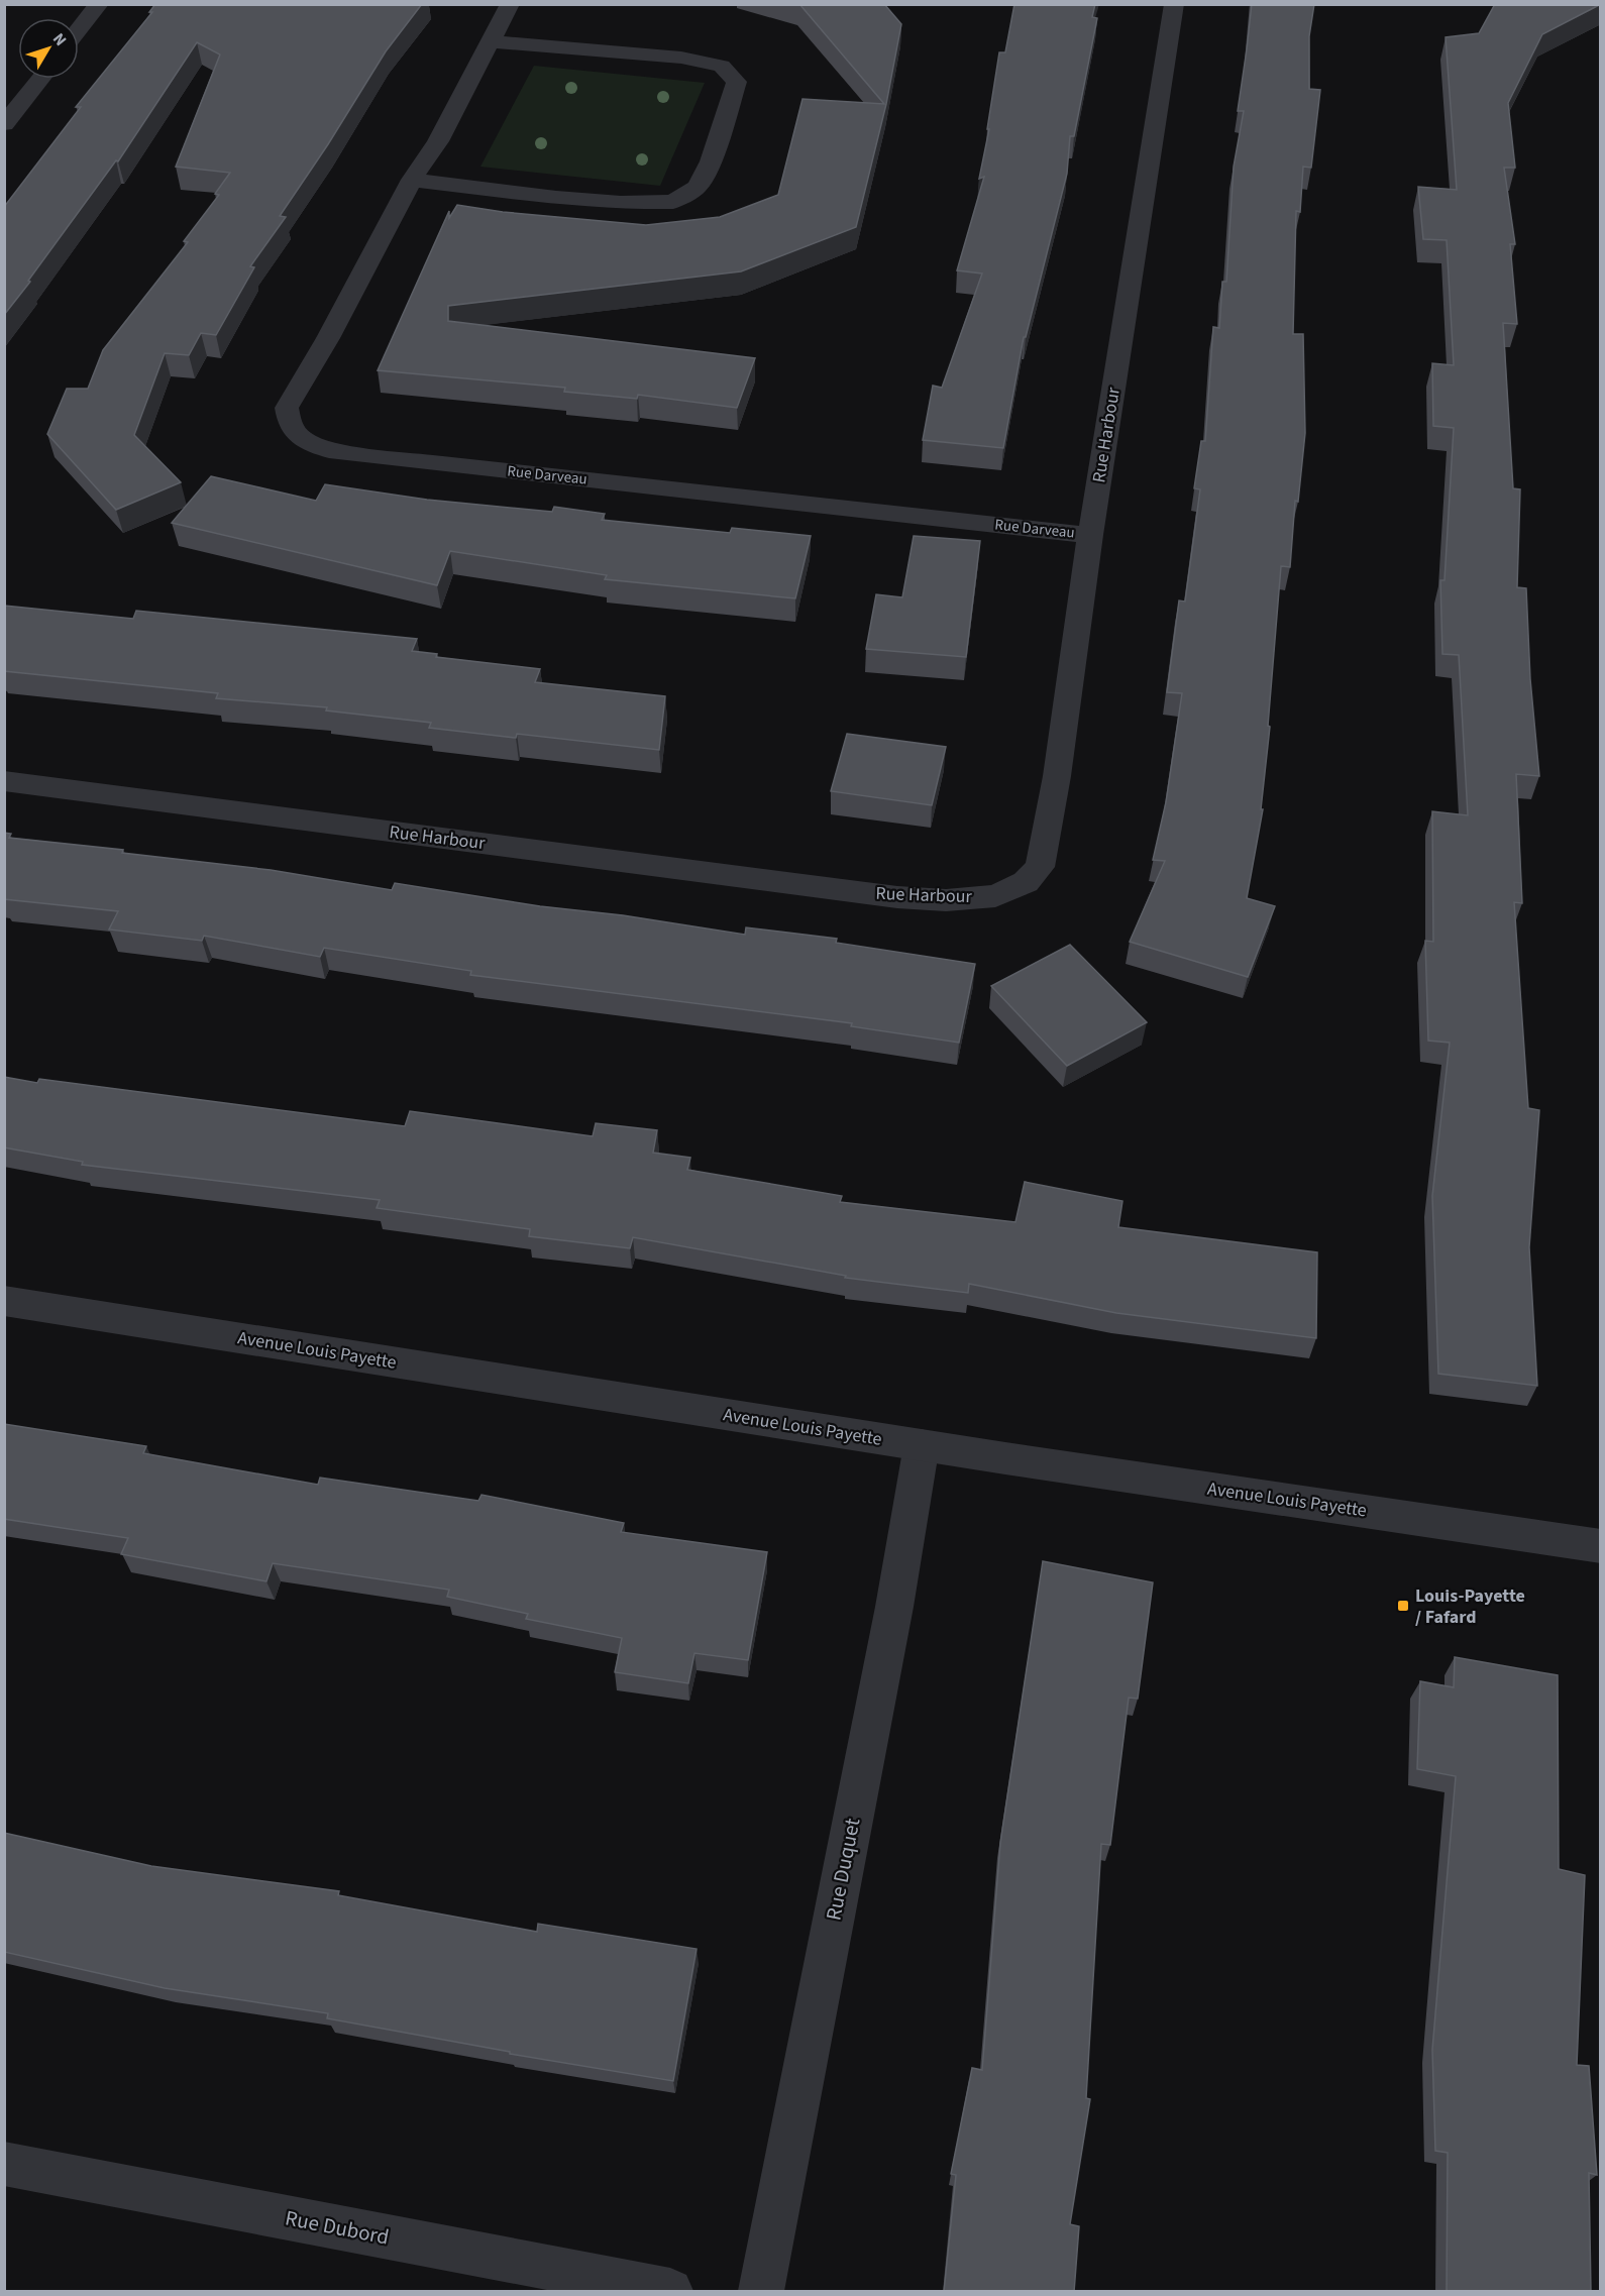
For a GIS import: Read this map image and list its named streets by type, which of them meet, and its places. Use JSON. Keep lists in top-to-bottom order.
{
  "streets": {
    "street": [
      "Rue Harbour",
      "Rue Darveau",
      "Avenue Louis Payette",
      "Rue Duquet",
      "Rue Dubord"
    ]
  },
  "crossings": [
    ["Rue Harbour", "Rue Darveau"],
    ["Avenue Louis Payette", "Rue Duquet"]
  ],
  "places": {
    "transit": ["Louis-Payette / Fafard"]
  },
  "north": "top right"
}
